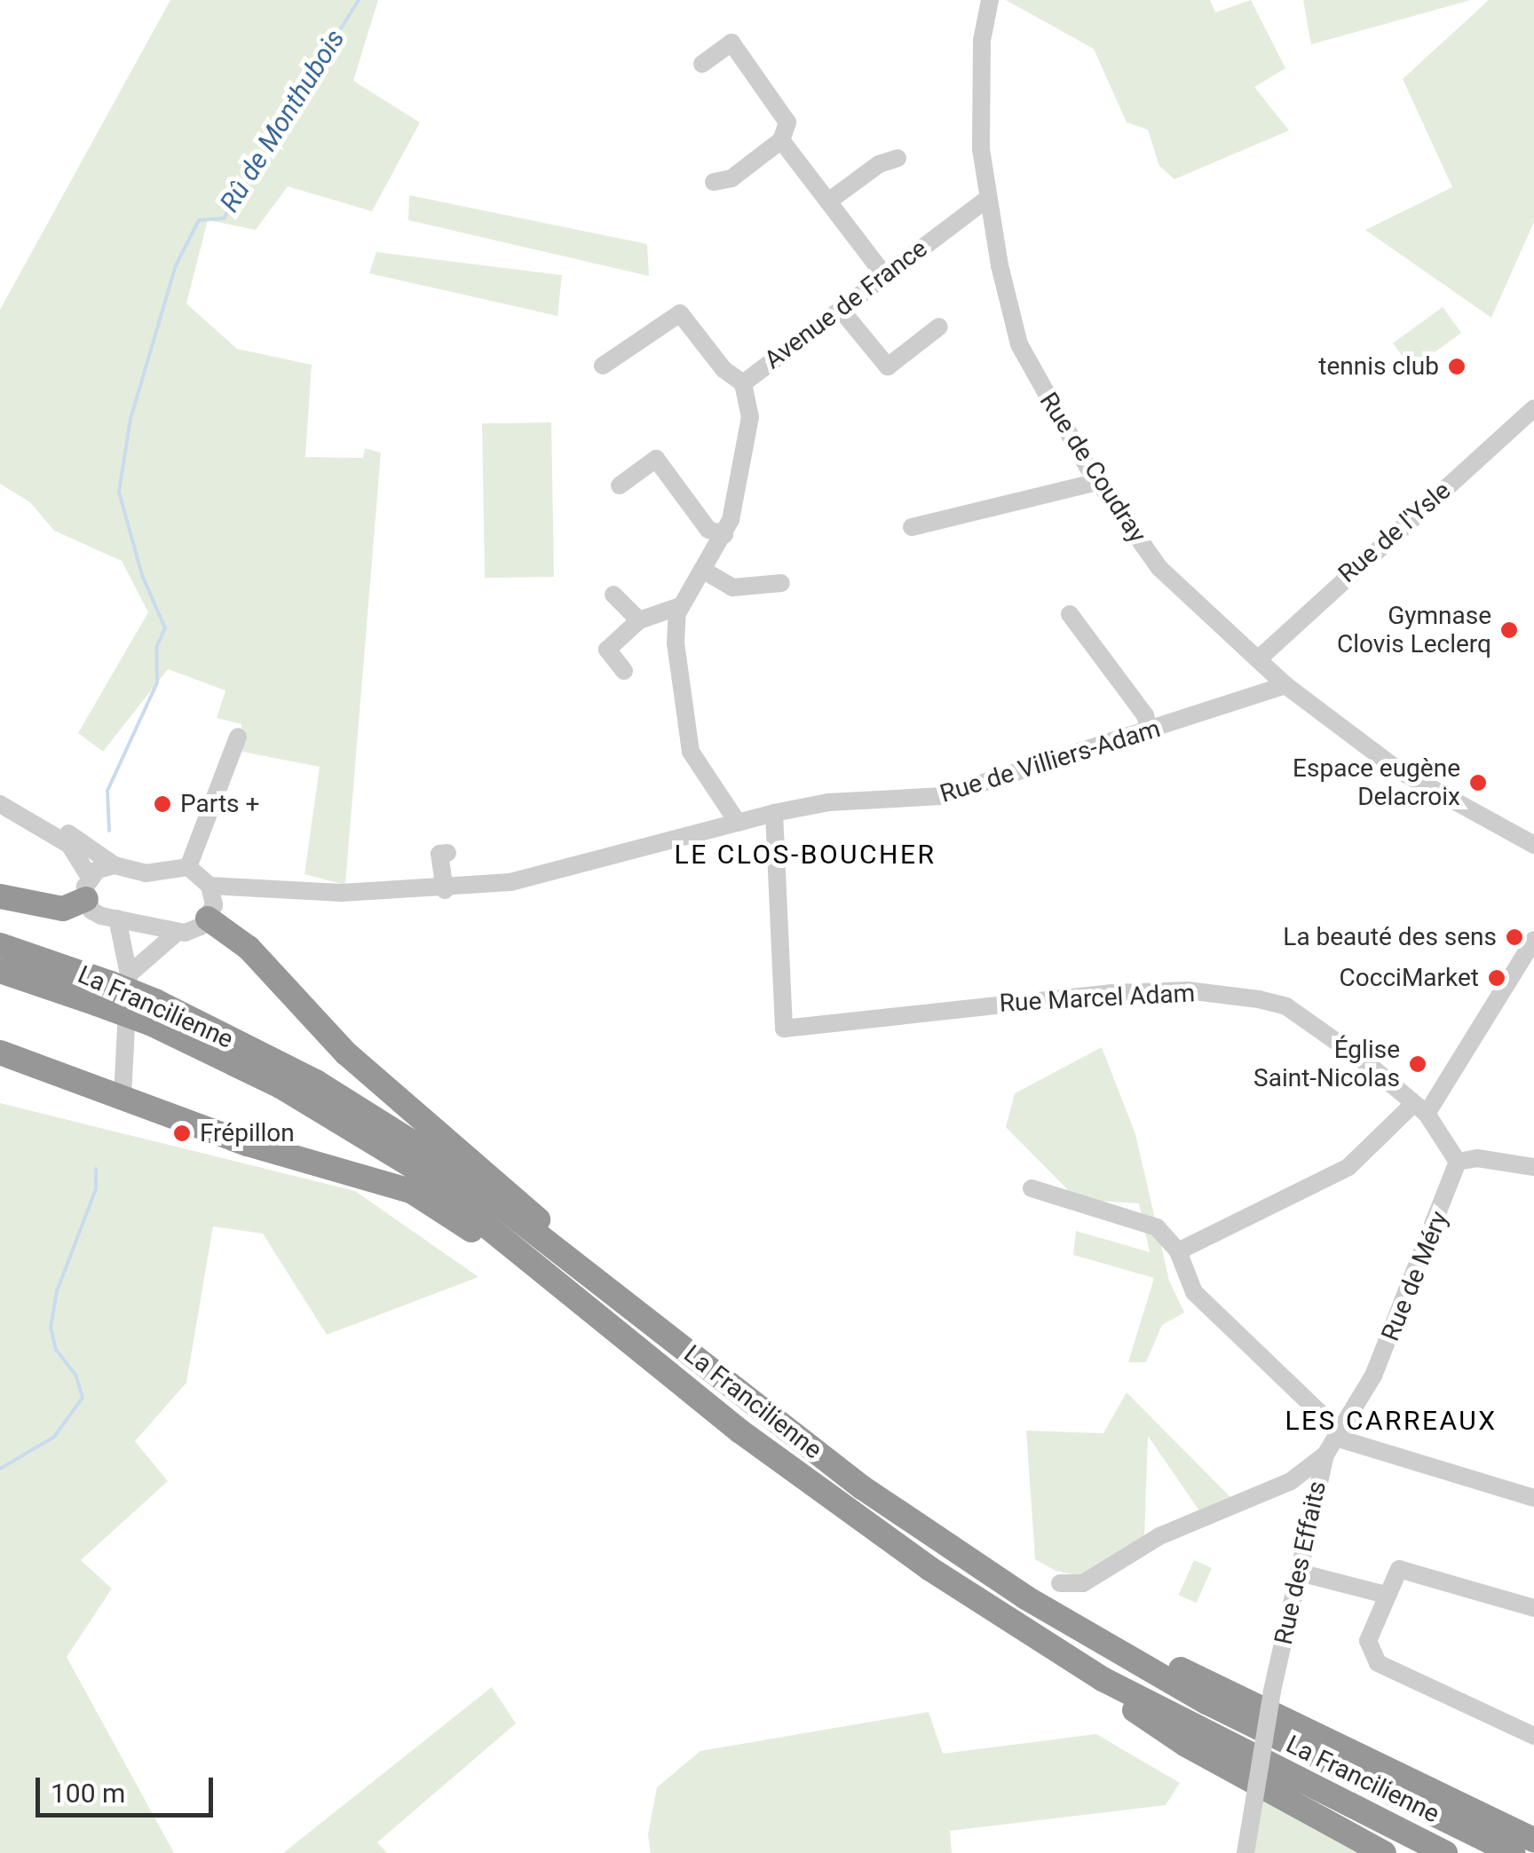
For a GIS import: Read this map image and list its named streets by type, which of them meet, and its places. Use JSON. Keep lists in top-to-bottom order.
{
  "streets": {
    "highway": ["La Francilienne"],
    "street": [
      "Avenue de France",
      "Rue de Coudray",
      "Rue de l'Ysle",
      "Rue de Villiers-Adam",
      "Rue Marcel Adam",
      "Rue de Méry",
      "Rue des Effaits"
    ]
  },
  "crossings": [
    ["Avenue de France", "Rue de Coudray"],
    ["Avenue de France", "Rue de Villiers-Adam"],
    ["Rue de Coudray", "Rue de l'Ysle"],
    ["Rue de Coudray", "Rue de Villiers-Adam"],
    ["Rue de Villiers-Adam", "Rue Marcel Adam"],
    ["Rue de Méry", "Rue des Effaits"]
  ],
  "districts": ["LE CLOS-BOUCHER", "LES CARREAUX"],
  "water": ["Rû de Monthubois"],
  "places": [
    "tennis club",
    "Gymnase Clovis Leclerq",
    "Espace eugène Delacroix",
    "Parts +",
    "La beauté des sens",
    "CocciMarket",
    "Église Saint-Nicolas",
    "Frépillon"
  ],
  "scale_bar": "100 m"
}
